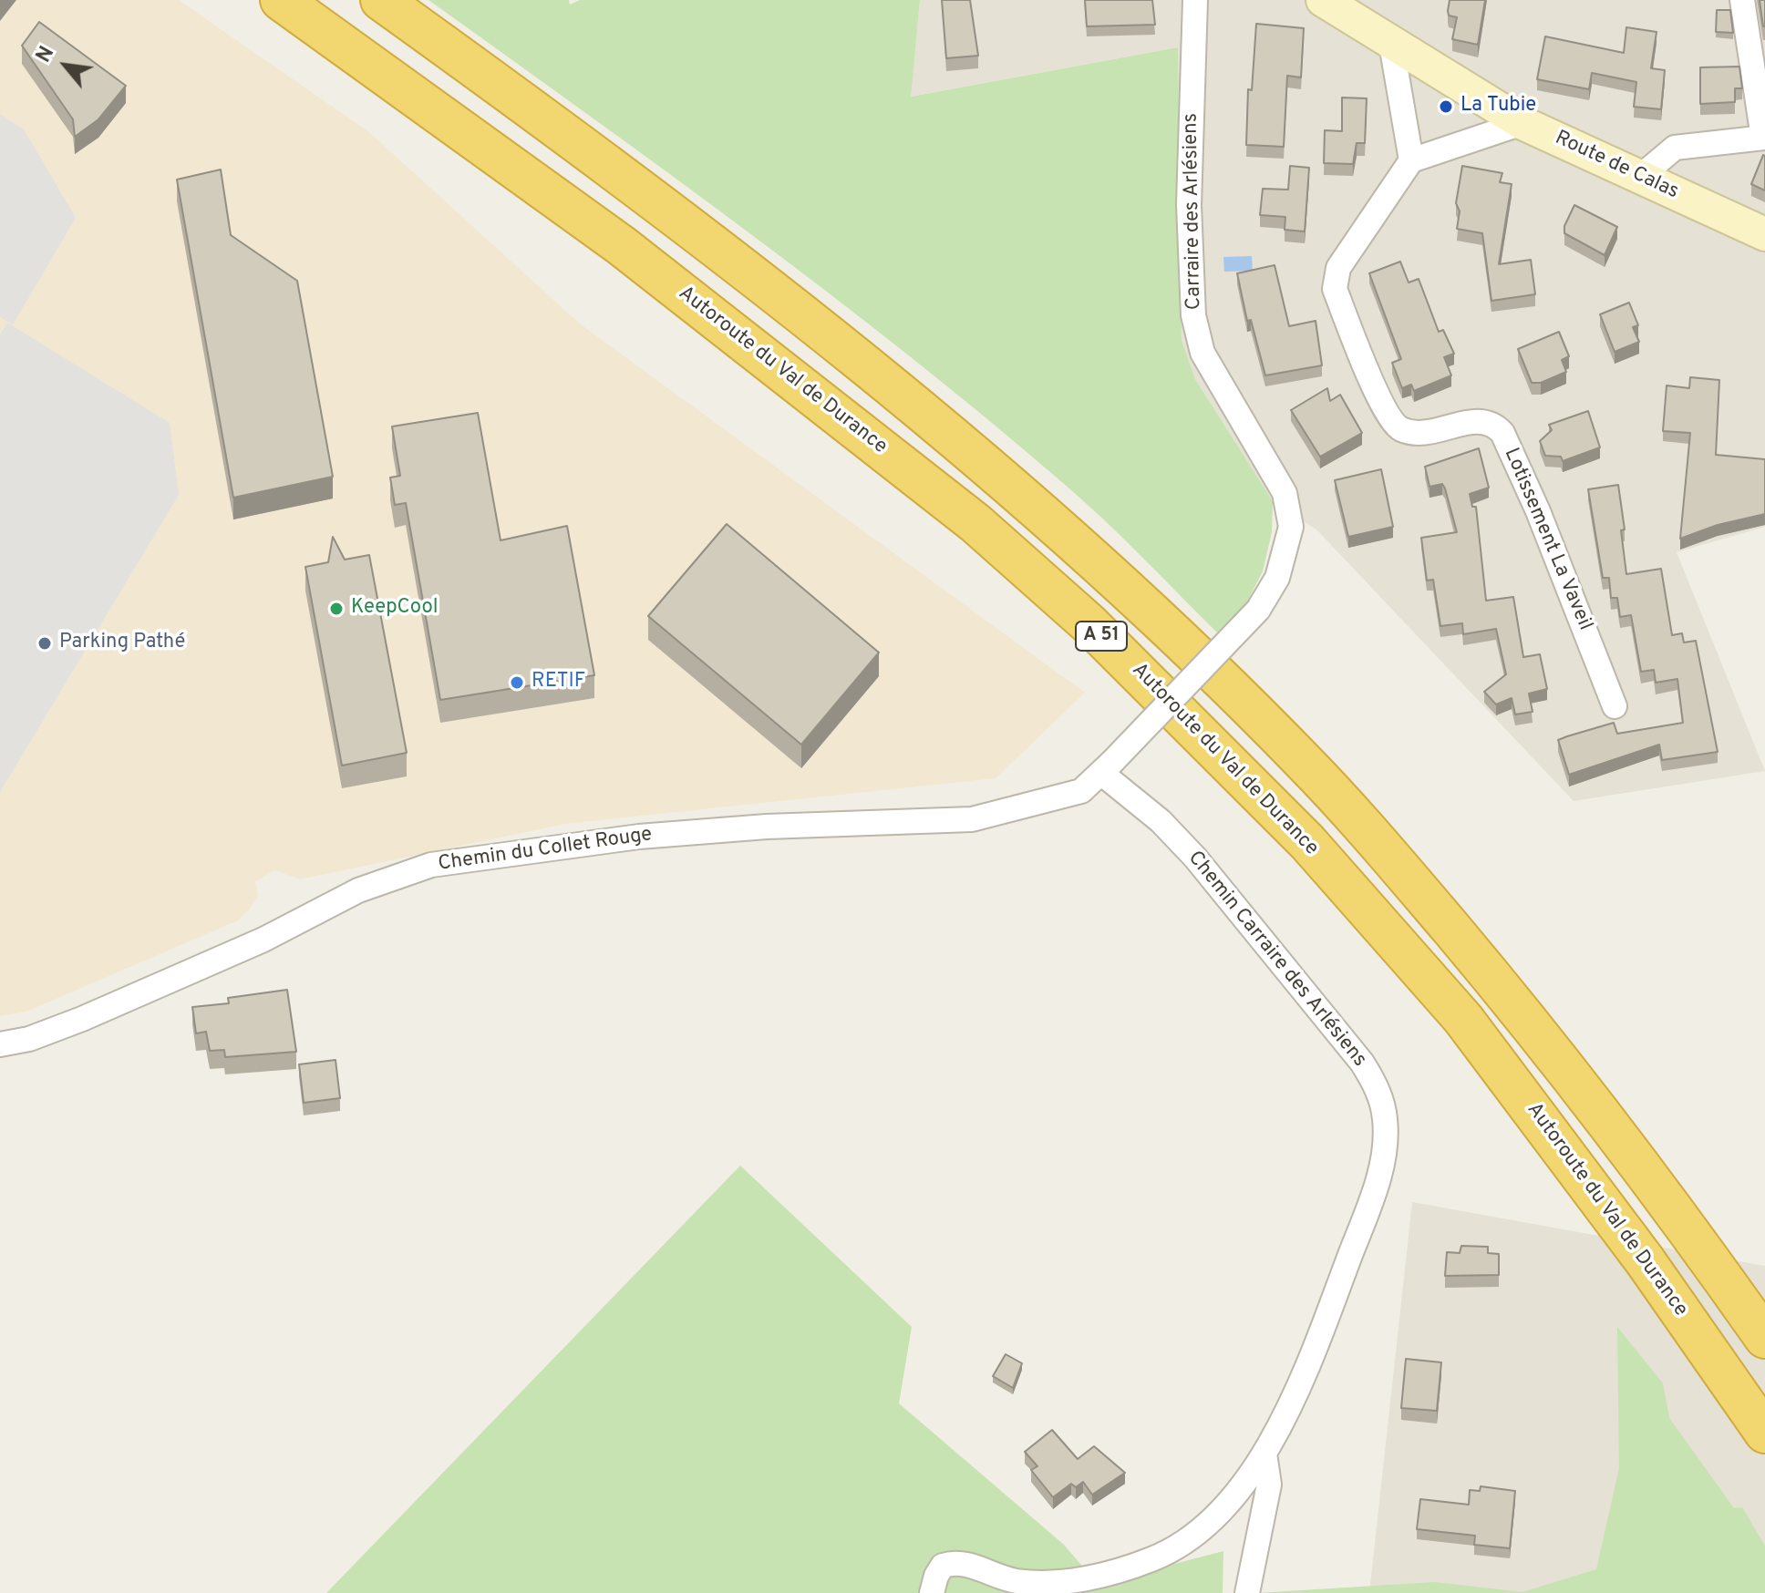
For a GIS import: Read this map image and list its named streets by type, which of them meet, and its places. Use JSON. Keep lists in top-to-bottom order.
{
  "streets": {
    "highway": ["Autoroute du Val de Durance", "A 51"],
    "main road": ["Route de Calas"],
    "street": [
      "Carraire des Arlésiens",
      "Lotissement La Vaveil",
      "Chemin du Collet Rouge",
      "Chemin Carraire des Arlésiens"
    ]
  },
  "crossings": [
    ["Carraire des Arlésiens", "Chemin du Collet Rouge"],
    ["Carraire des Arlésiens", "Chemin Carraire des Arlésiens"],
    ["Chemin du Collet Rouge", "Chemin Carraire des Arlésiens"]
  ],
  "places": [
    "La Tubie",
    "KeepCool",
    "Parking Pathé",
    "RETIF"
  ],
  "north": "top left"
}
